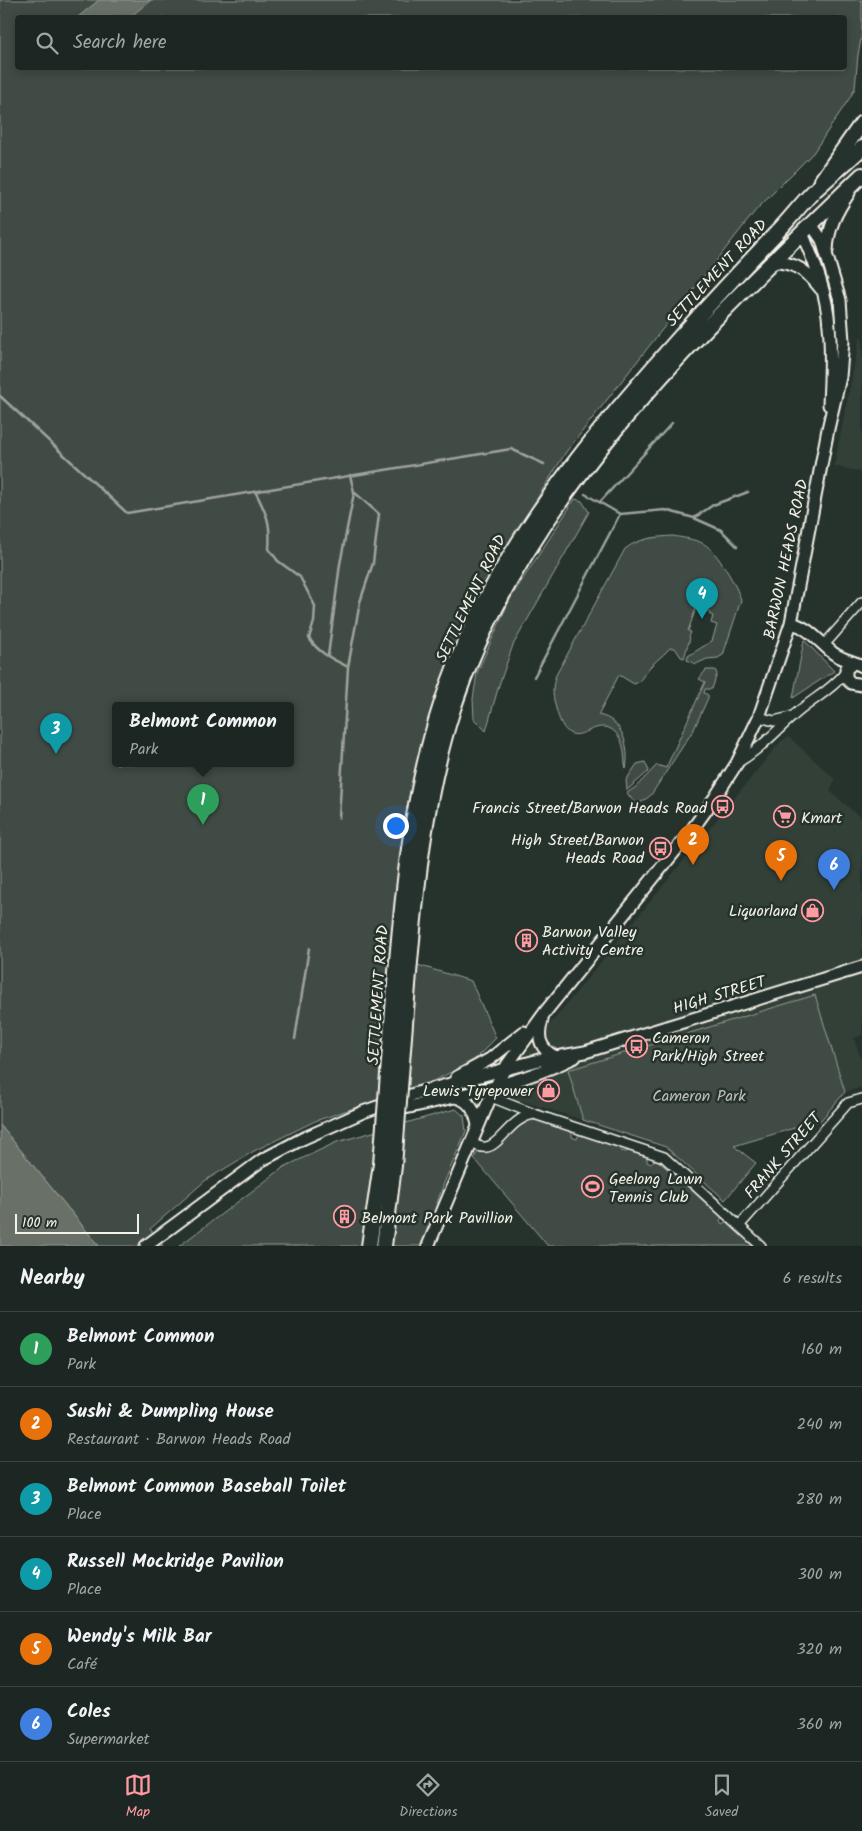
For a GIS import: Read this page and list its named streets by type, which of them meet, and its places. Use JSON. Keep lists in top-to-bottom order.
{
  "streets": {
    "main road": ["SETTLEMENT ROAD"],
    "street": ["BARWON HEADS ROAD", "HIGH STREET", "FRANK STREET"]
  },
  "crossings": [
    ["SETTLEMENT ROAD", "BARWON HEADS ROAD"],
    ["BARWON HEADS ROAD", "HIGH STREET"]
  ],
  "parks": ["Cameron Park"],
  "places": {
    "bus stop": ["Francis Street/Barwon Heads Road", "High Street/Barwon Heads Road", "Cameron Park/High Street"],
    "supermarket": ["Kmart"],
    "shop": ["Liquorland", "Lewis Tyrepower"],
    "building": ["Barwon Valley Activity Centre", "Belmont Park Pavillion"],
    "sports": ["Geelong Lawn Tennis Club"]
  },
  "scale_bar": "100 m",
  "page": {
    "search": "Search here",
    "pins": [
      "4",
      "3",
      "1",
      "2",
      "5",
      "6"
    ],
    "popup": ["Belmont Common", "Park"],
    "scale": "100 m",
    "heading": ["Nearby", "6 results"],
    "list": [
      {
        "mark": "1",
        "name": "Belmont Common",
        "note": "Park",
        "value": "160 m"
      },
      {
        "mark": "2",
        "name": "Sushi & Dumpling House",
        "note": "Restaurant · Barwon Heads Road",
        "value": "240 m"
      },
      {
        "mark": "3",
        "name": "Belmont Common Baseball Toilet",
        "note": "Place",
        "value": "280 m"
      },
      {
        "mark": "4",
        "name": "Russell Mockridge Pavilion",
        "note": "Place",
        "value": "300 m"
      },
      {
        "mark": "5",
        "name": "Wendy's Milk Bar",
        "note": "Café",
        "value": "320 m"
      },
      {
        "mark": "6",
        "name": "Coles",
        "note": "Supermarket",
        "value": "360 m"
      }
    ],
    "nav": ["Map", "Directions", "Saved"]
  }
}
